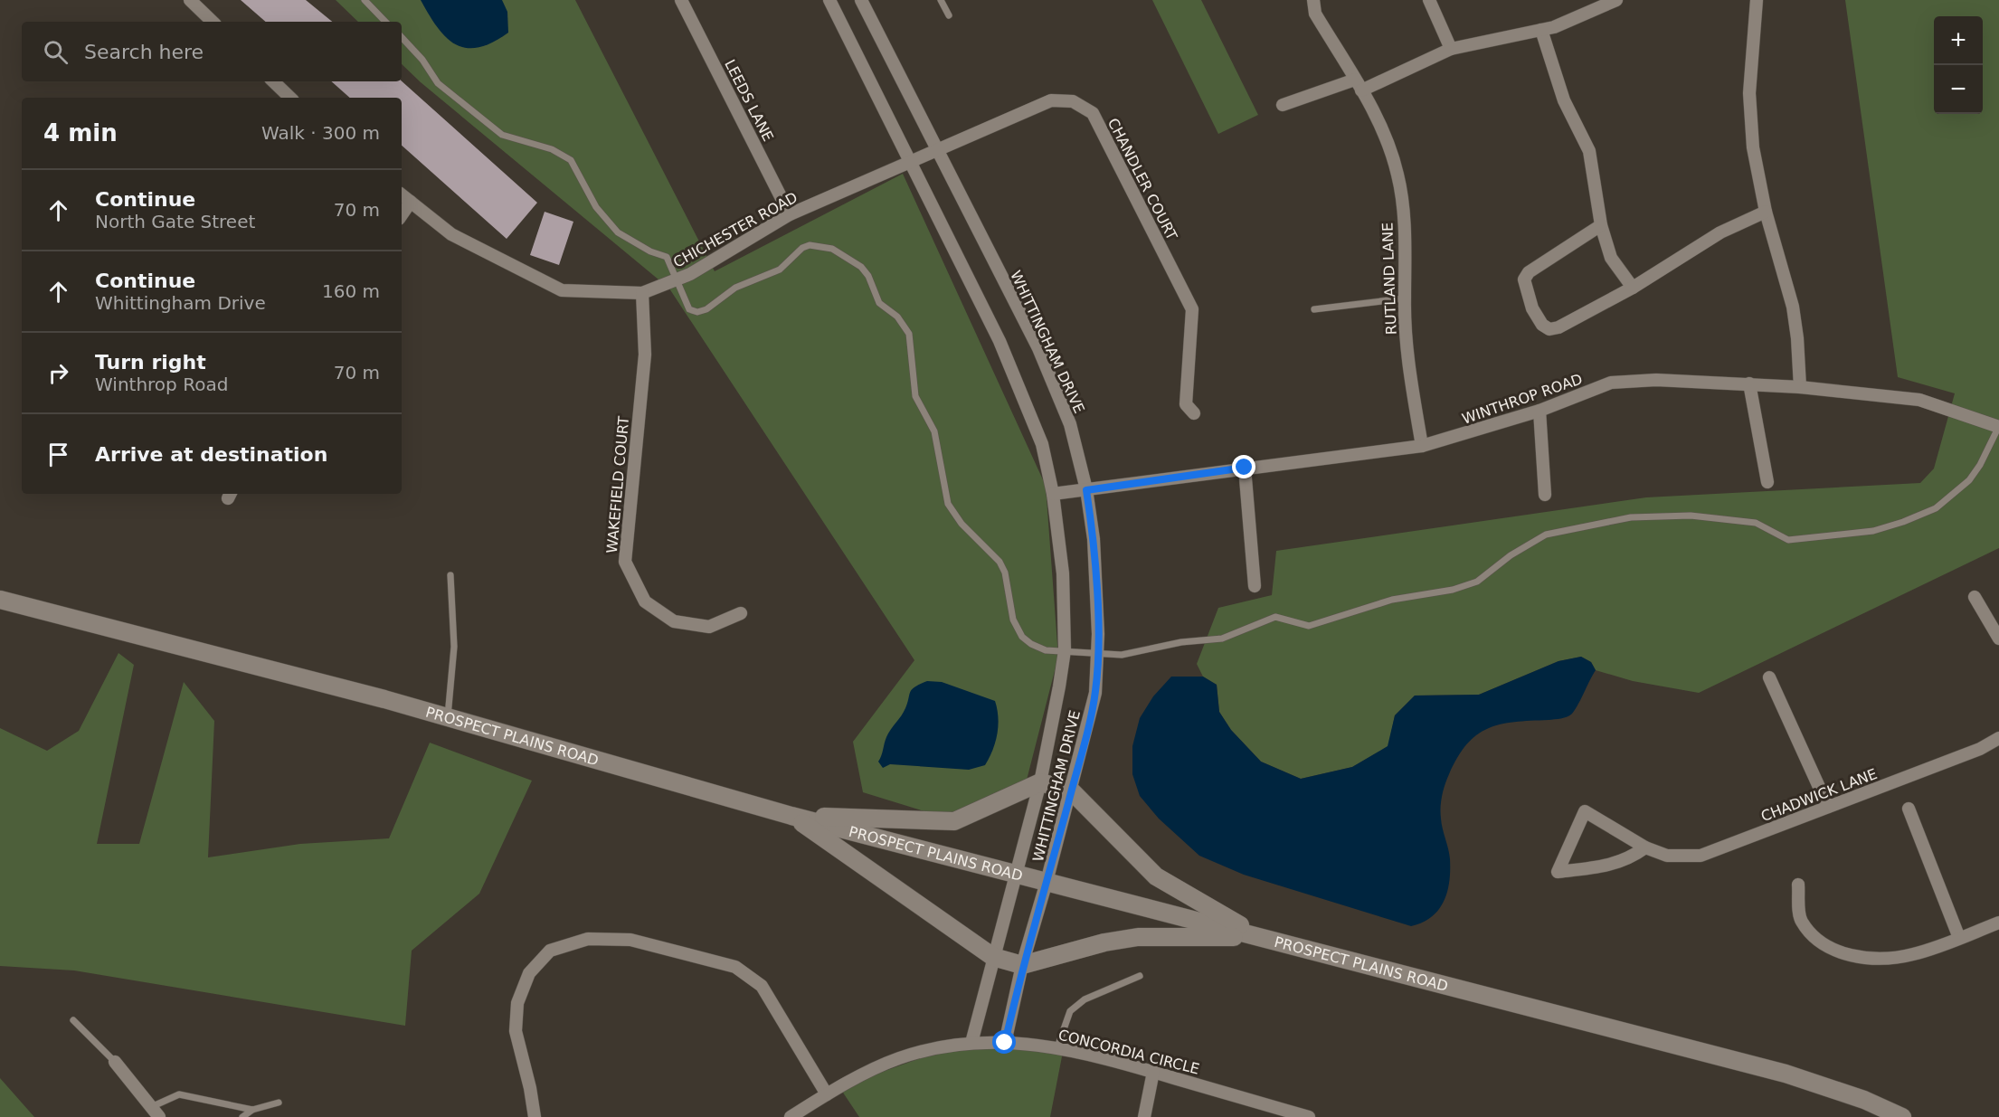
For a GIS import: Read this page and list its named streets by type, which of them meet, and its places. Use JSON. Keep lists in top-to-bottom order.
{
  "streets": {
    "street": [
      "LEEDS LANE",
      "CHANDLER COURT",
      "CHICHESTER ROAD",
      "RUTLAND LANE",
      "WHITTINGHAM DRIVE",
      "WINTHROP ROAD",
      "WAKEFIELD COURT",
      "PROSPECT PLAINS ROAD",
      "CHADWICK LANE",
      "CONCORDIA CIRCLE"
    ]
  },
  "crossings": [
    ["LEEDS LANE", "CHICHESTER ROAD"],
    ["CHANDLER COURT", "CHICHESTER ROAD"],
    ["CHANDLER COURT", "WHITTINGHAM DRIVE"],
    ["CHICHESTER ROAD", "WHITTINGHAM DRIVE"],
    ["CHICHESTER ROAD", "WAKEFIELD COURT"],
    ["RUTLAND LANE", "WINTHROP ROAD"],
    ["WHITTINGHAM DRIVE", "WINTHROP ROAD"],
    ["WHITTINGHAM DRIVE", "PROSPECT PLAINS ROAD"],
    ["WHITTINGHAM DRIVE", "CONCORDIA CIRCLE"]
  ],
  "page": {
    "map_buttons": ["+", "−"],
    "search": "Search here",
    "heading": ["4 min", "Walk · 300 m"],
    "list": [
      ["Continue", "North Gate Street", "70 m"],
      ["Continue", "Whittingham Drive", "160 m"],
      ["Turn right", "Winthrop Road", "70 m"],
      "Arrive at destination"
    ]
  }
}
